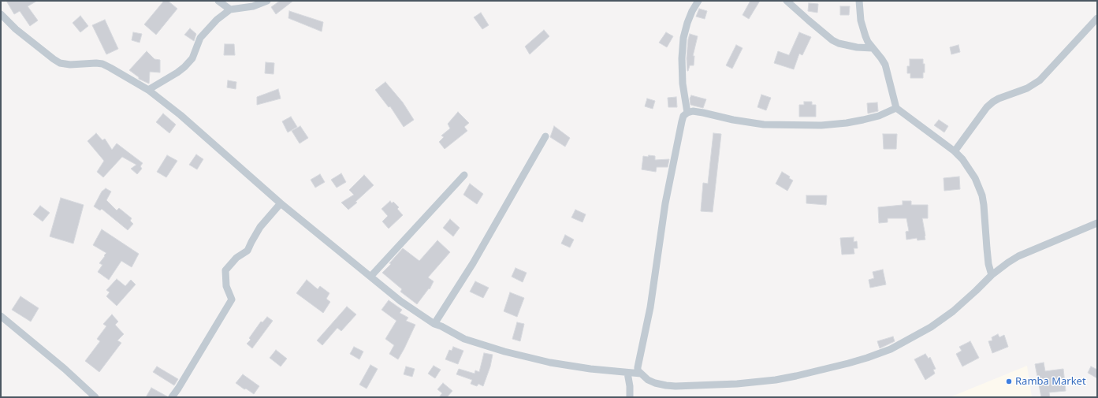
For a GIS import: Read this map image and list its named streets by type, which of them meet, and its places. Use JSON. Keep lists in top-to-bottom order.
{
  "places": ["Ramba Market"]
}
